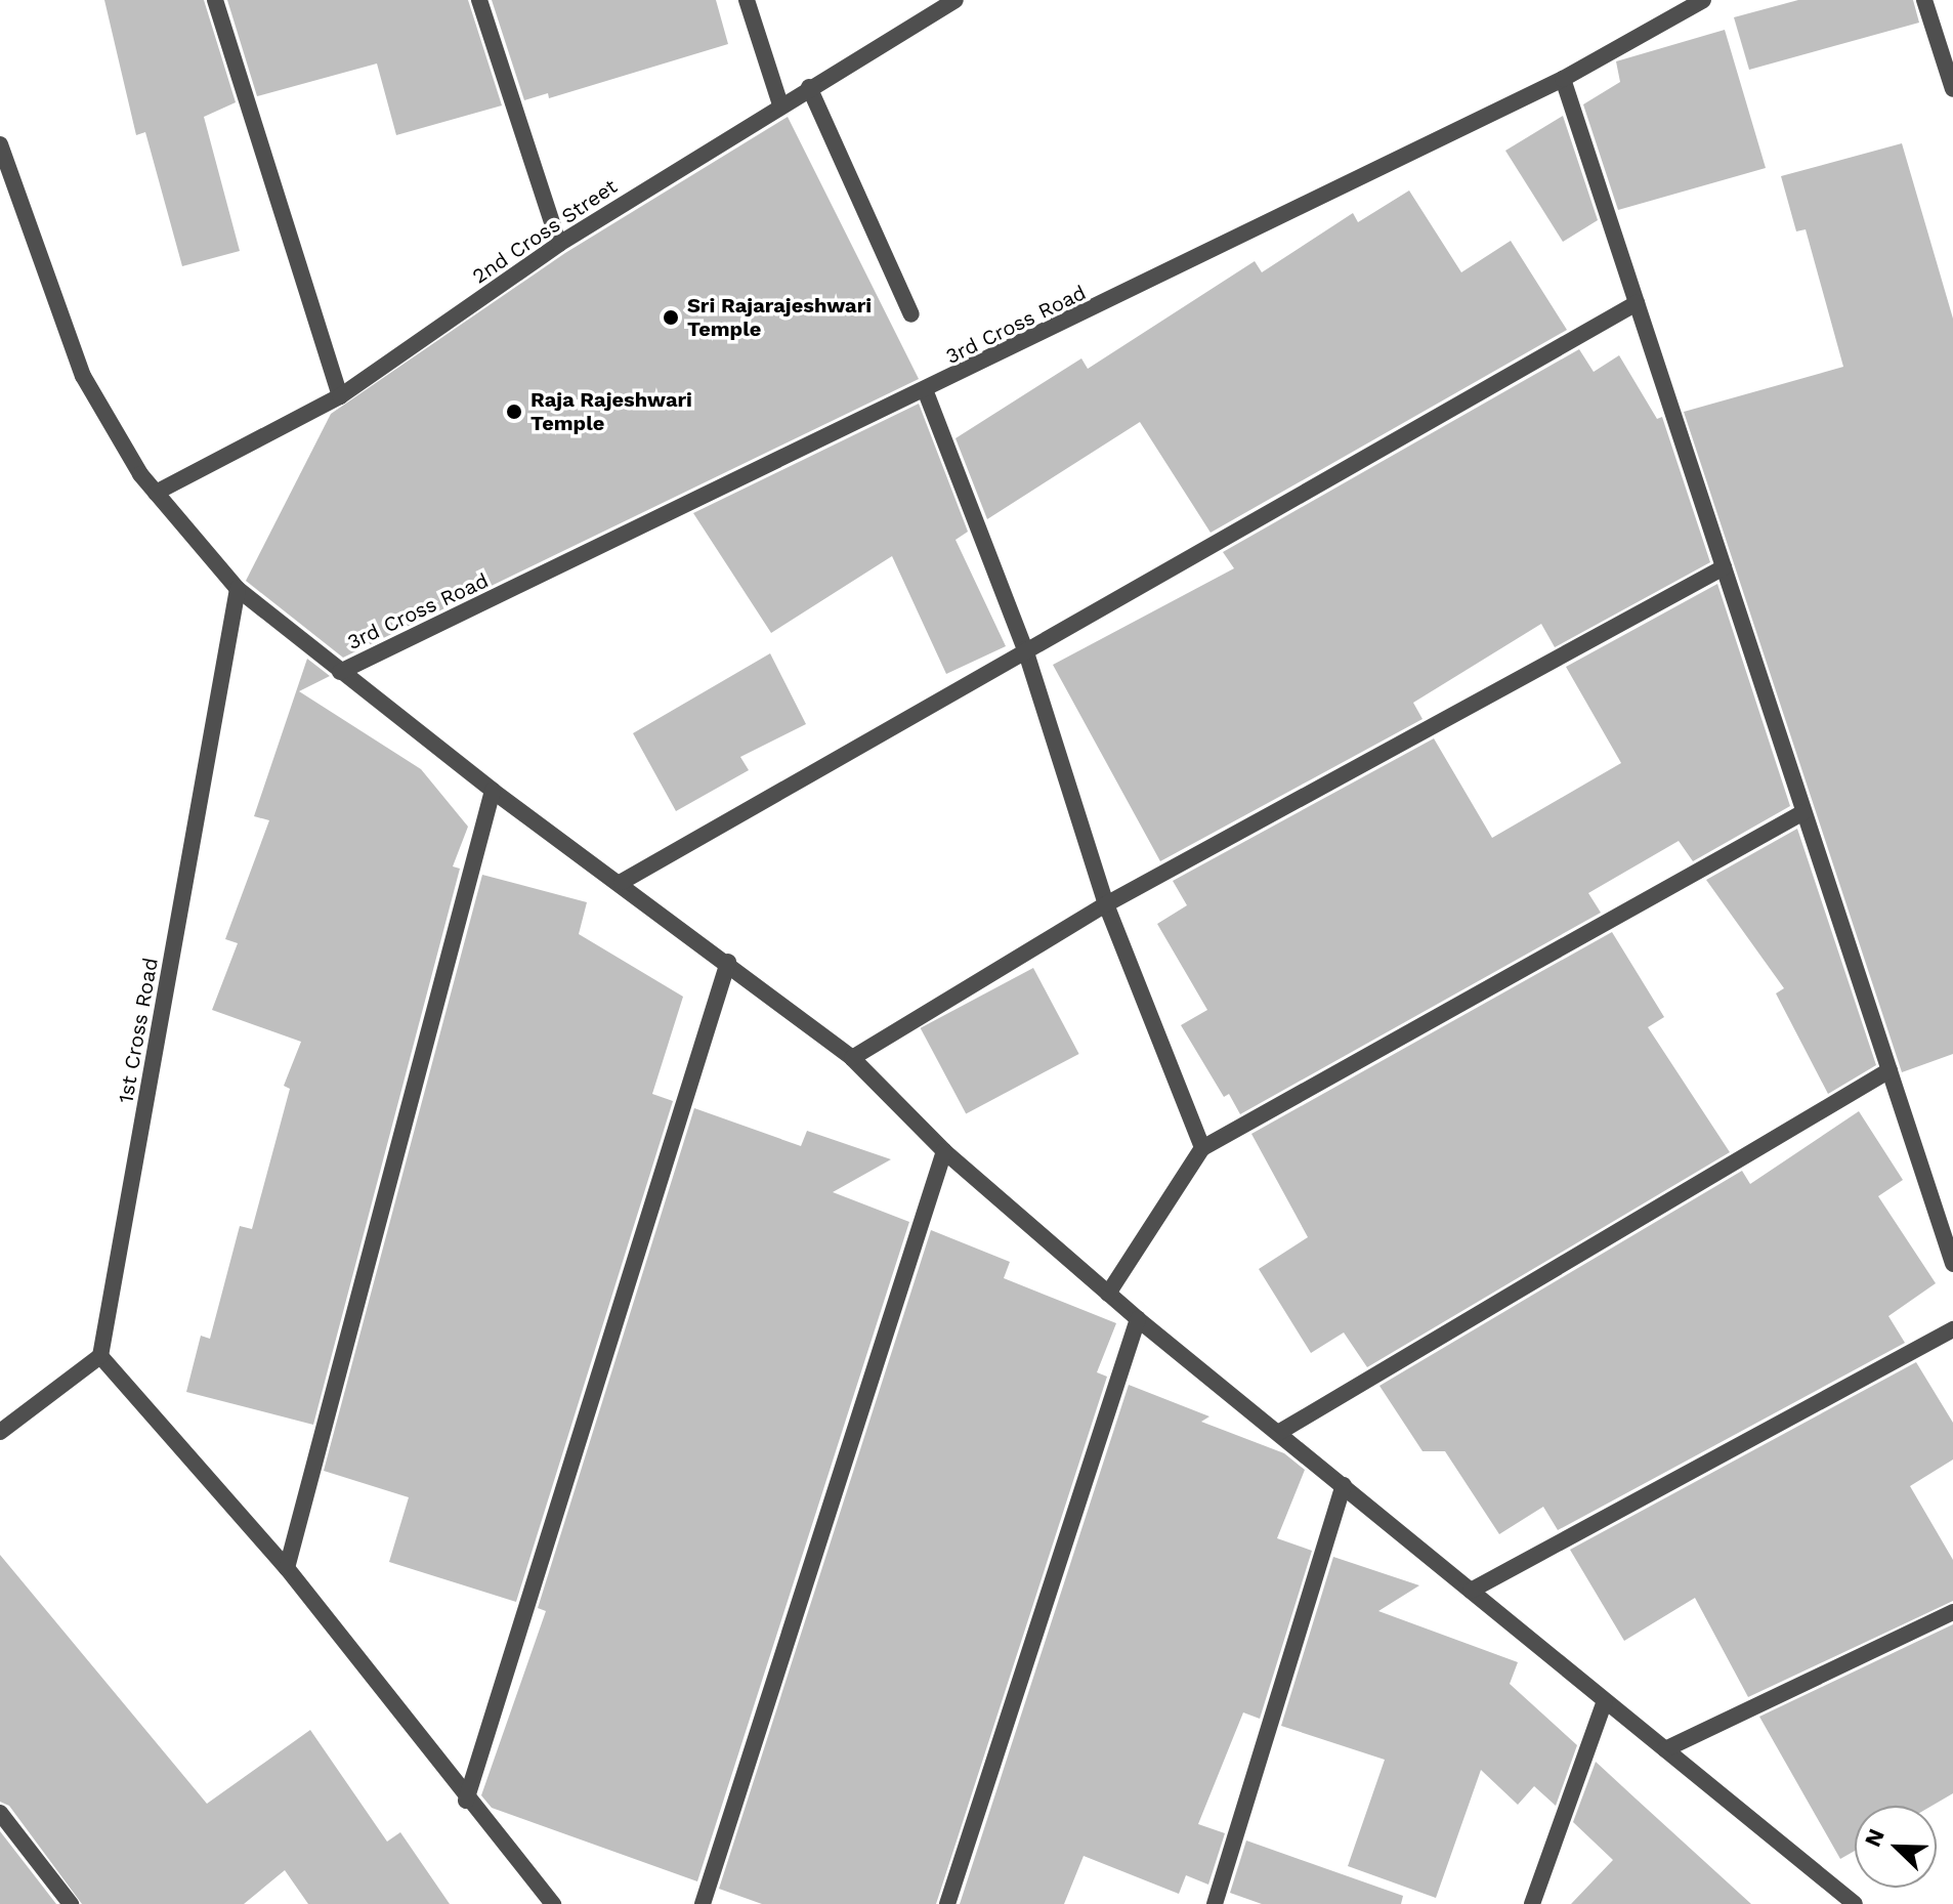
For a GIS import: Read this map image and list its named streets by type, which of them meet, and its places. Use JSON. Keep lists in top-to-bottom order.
{
  "streets": {
    "street": ["2nd Cross Street", "3rd Cross Road", "1st Cross Road"]
  },
  "places": ["Sri Rajarajeshwari Temple", "Raja Rajeshwari Temple"],
  "north": "top left"
}
